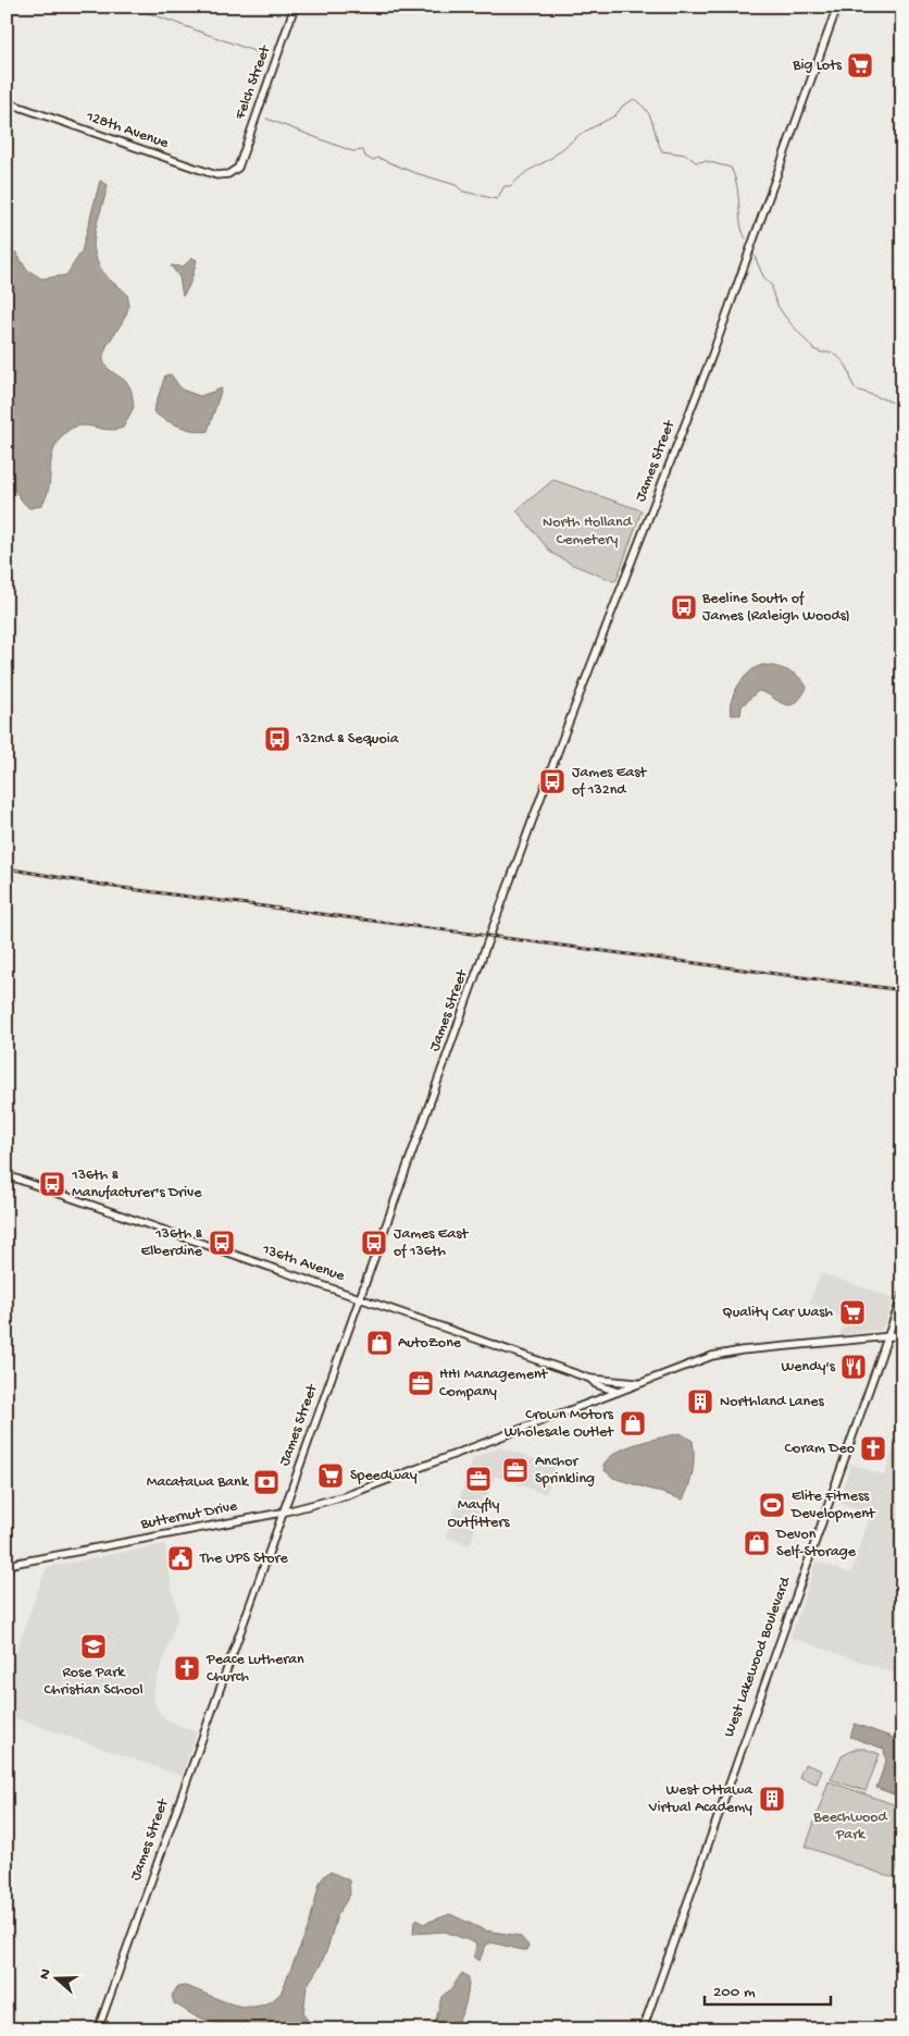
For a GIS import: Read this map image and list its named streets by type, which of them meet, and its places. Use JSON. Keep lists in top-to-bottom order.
{
  "streets": {
    "street": [
      "Felch Street",
      "128th Avenue",
      "James Street",
      "136th Avenue",
      "Butternut Drive",
      "West Lakewood Boulevard"
    ]
  },
  "crossings": [
    ["Felch Street", "128th Avenue"],
    ["James Street", "136th Avenue"],
    ["James Street", "Butternut Drive"],
    ["136th Avenue", "Butternut Drive"],
    ["Butternut Drive", "West Lakewood Boulevard"]
  ],
  "parks": ["North Holland Cemetery", "Beechwood Park"],
  "places": {
    "supermarket": ["Big Lots", "Quality Car Wash", "Speedway"],
    "bus stop": [
      "Beeline South of James (Raleigh Woods)",
      "132nd & Sequoia",
      "James East of 132nd",
      "136th & Manufacturer's Drive",
      "136th & Elberdine",
      "James East of 136th"
    ],
    "shop": ["AutoZone", "Crown Motors Wholesale Outlet", "Devon Self-Storage"],
    "restaurant": ["Wendy's"],
    "office": ["HHI Management Company", "Anchor Sprinkling", "Mayfly Outfitters"],
    "building": ["Northland Lanes", "West Ottawa Virtual Academy"],
    "church": ["Coram Deo", "Peace Lutheran Church"],
    "bank": ["Macatawa Bank"],
    "sports": ["Elite Fitness Development"],
    "public building": ["The UPS Store"],
    "school or university": ["Rose Park Christian School"]
  },
  "scale_bar": "200 m",
  "north": "left"
}
